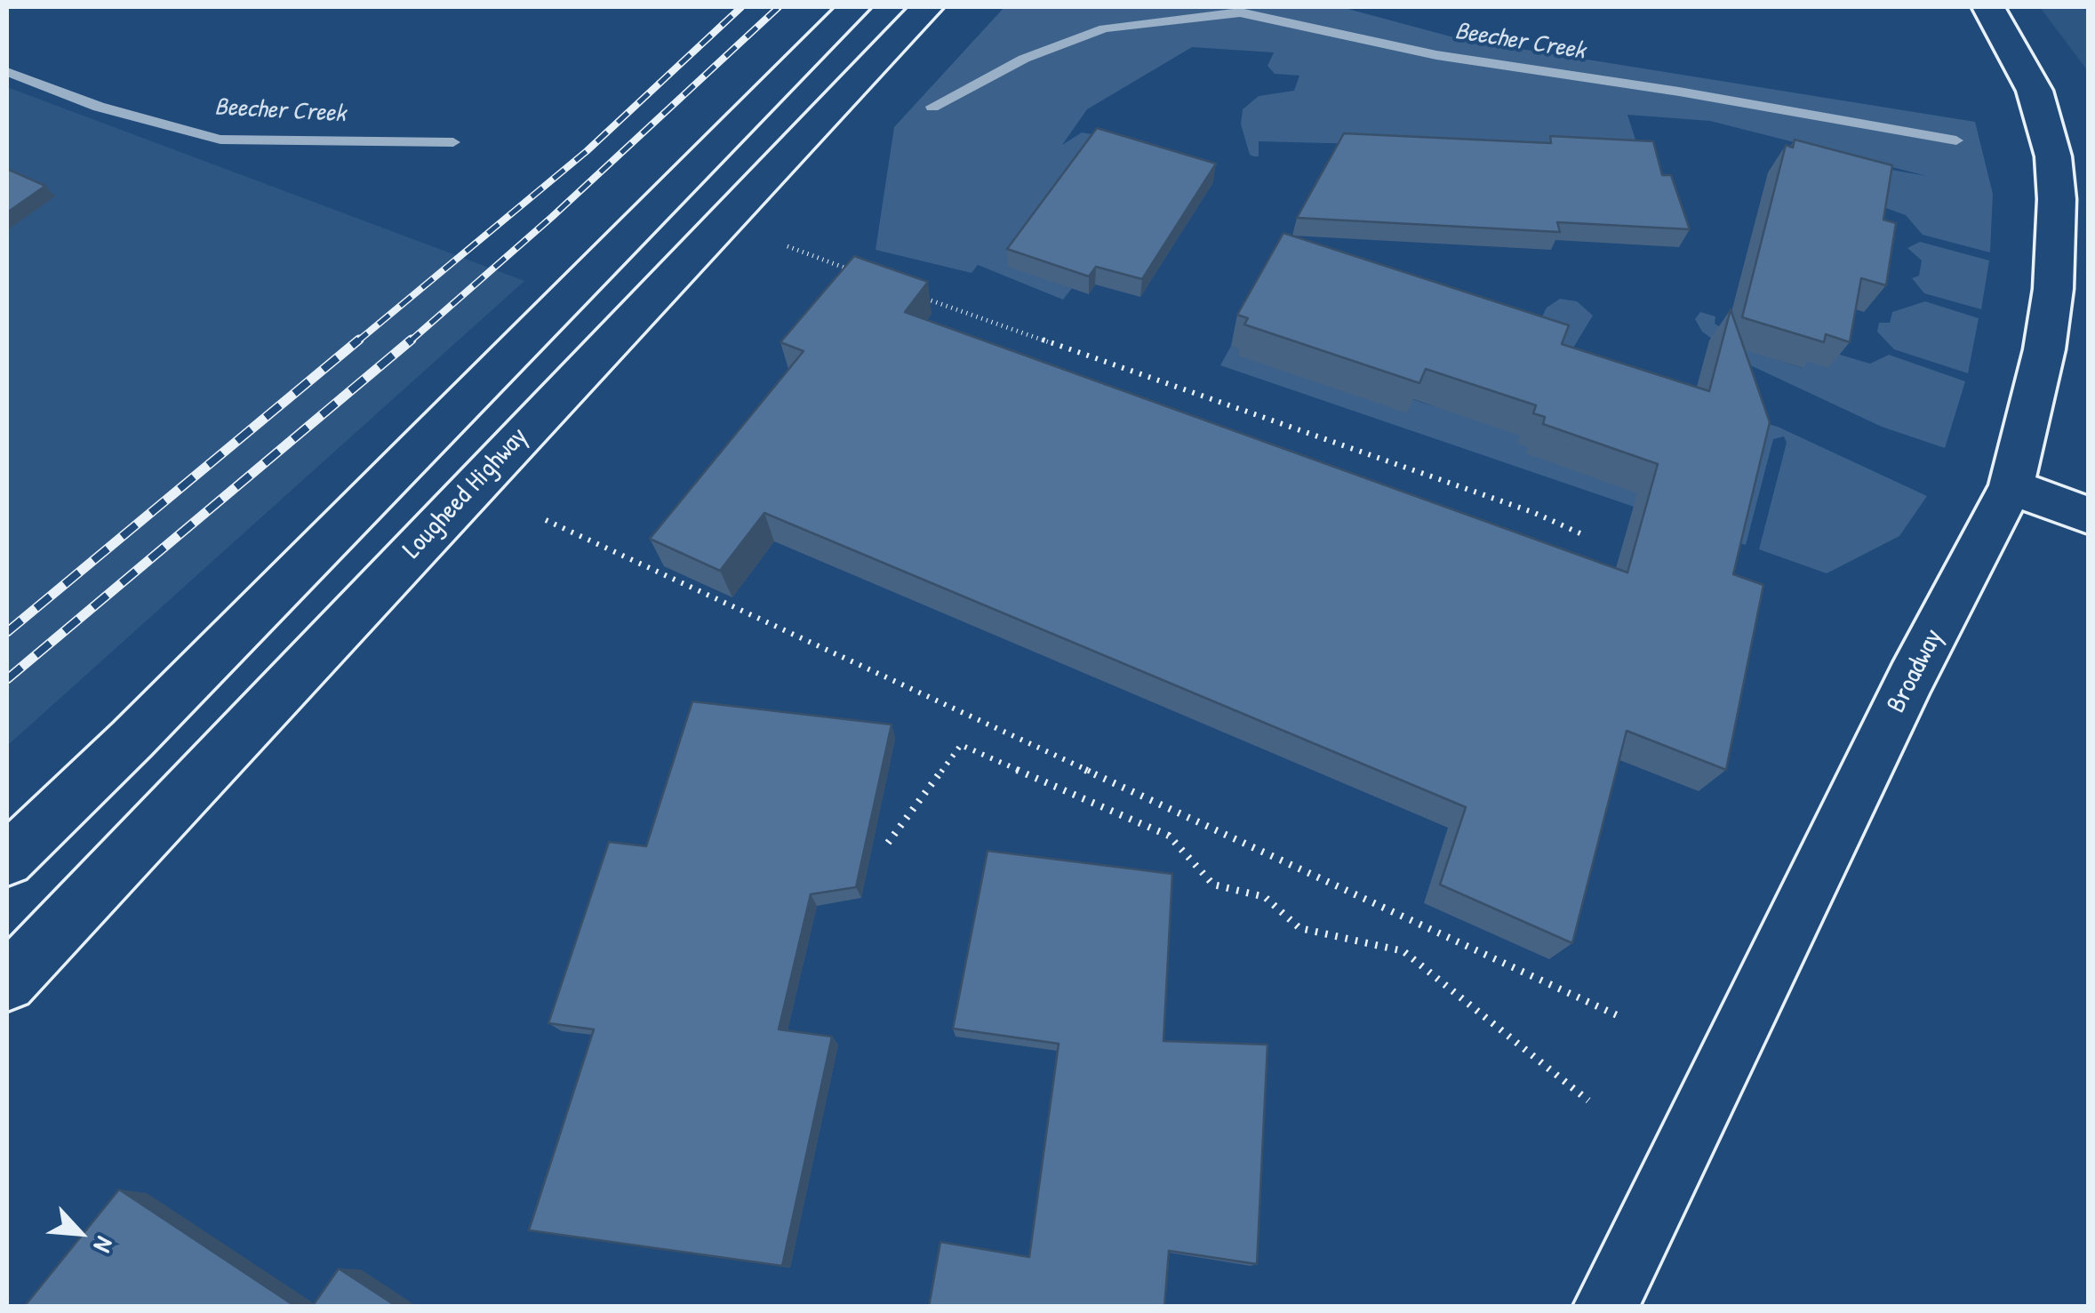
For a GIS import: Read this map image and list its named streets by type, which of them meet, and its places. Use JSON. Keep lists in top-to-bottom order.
{
  "streets": {
    "main road": ["Lougheed Highway", "Broadway"]
  },
  "water": ["Beecher Creek"],
  "north": "bottom right"
}
